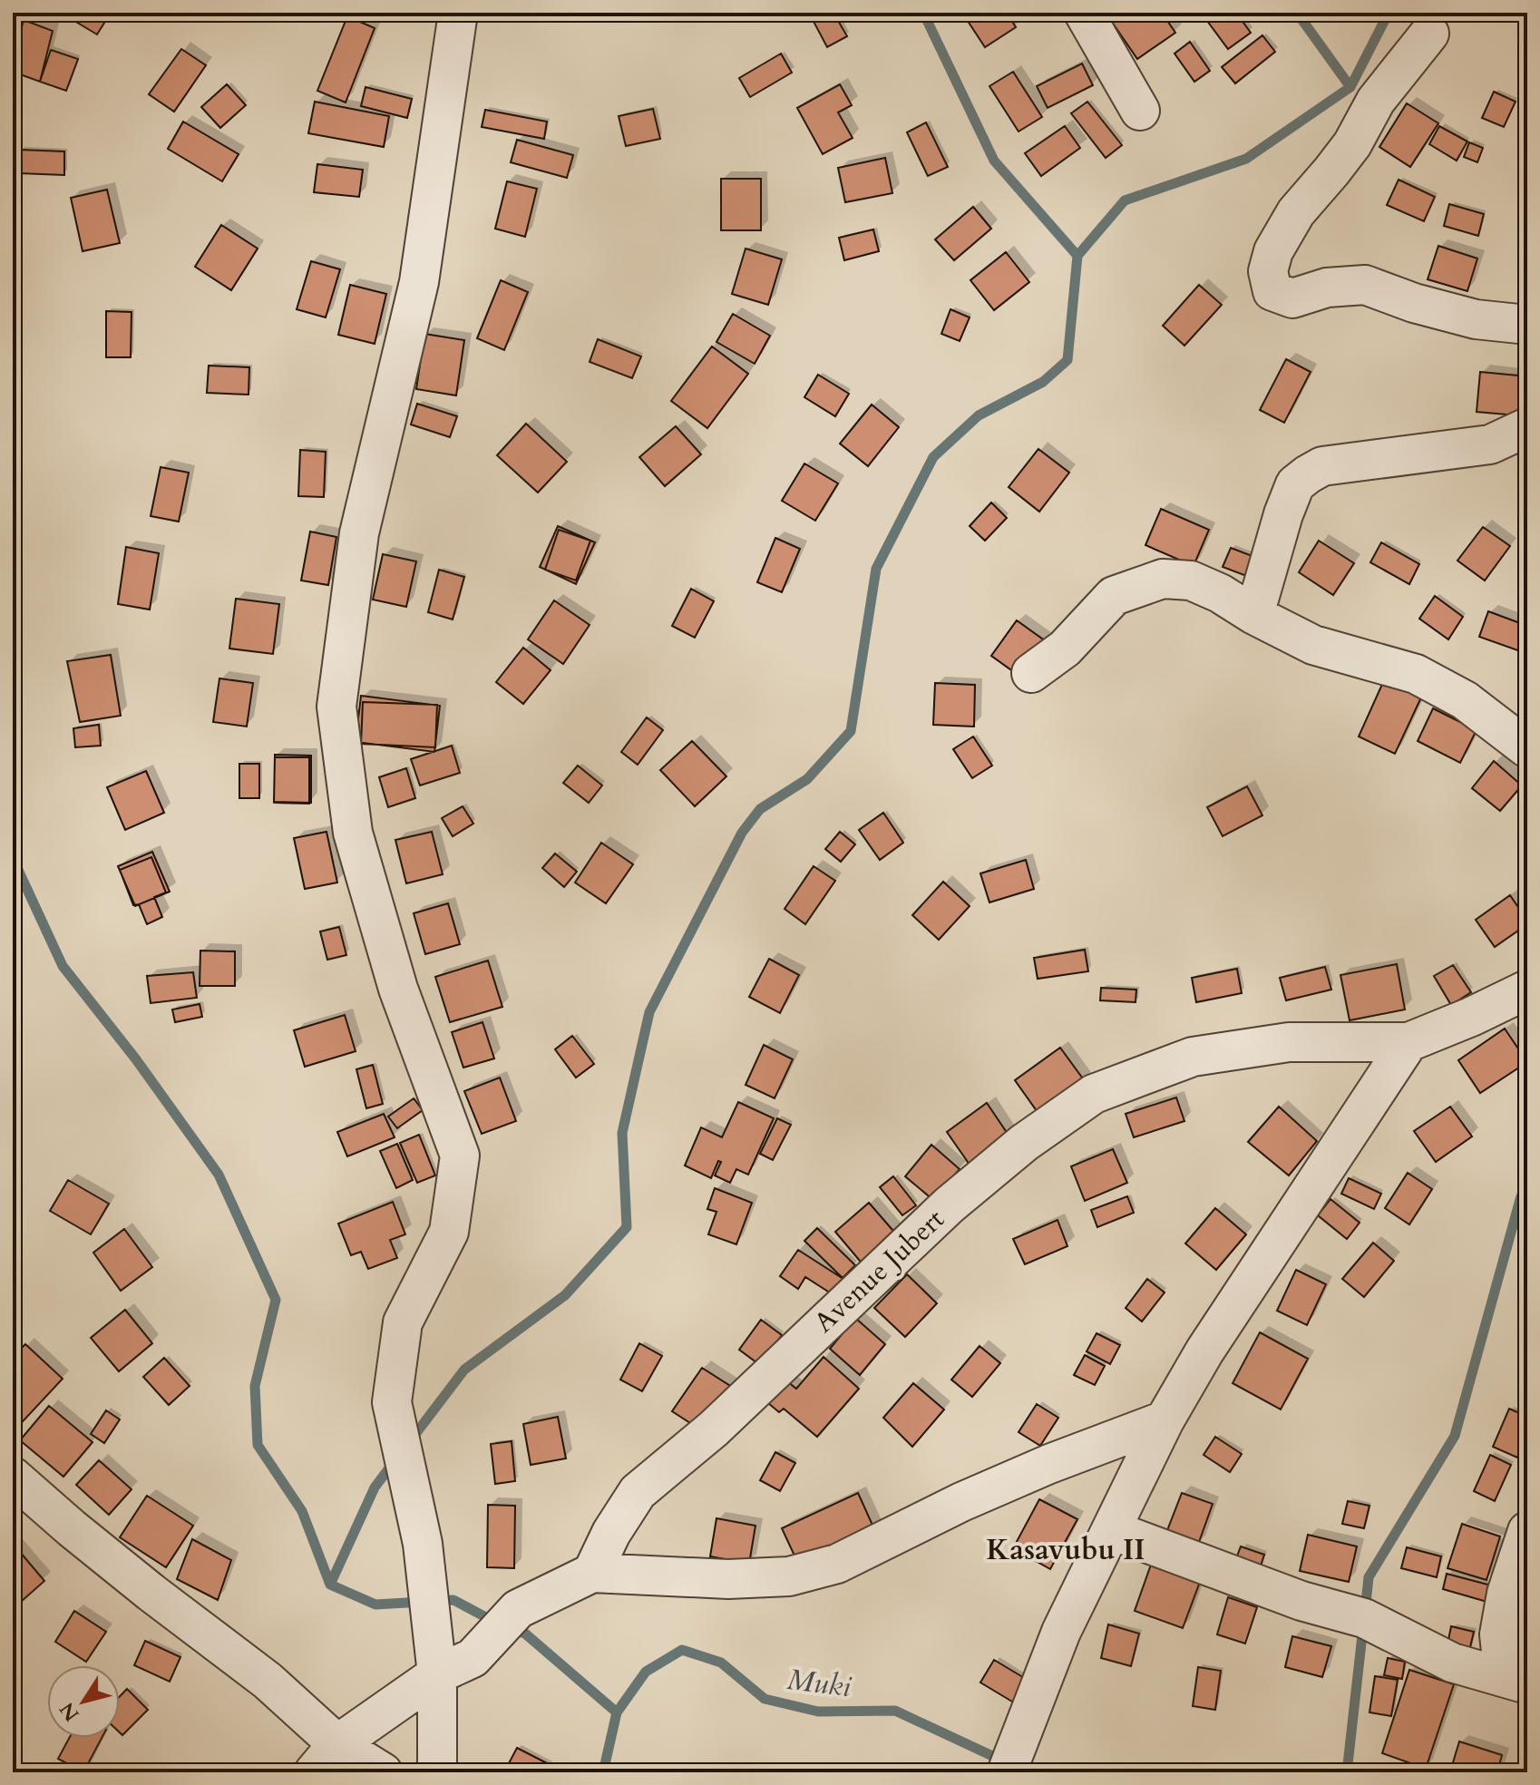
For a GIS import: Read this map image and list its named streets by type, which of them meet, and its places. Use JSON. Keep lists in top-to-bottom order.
{
  "streets": {
    "street": ["Avenue Jubert"]
  },
  "districts": ["Kasavubu II"],
  "water": ["Muki"],
  "north": "bottom left"
}
